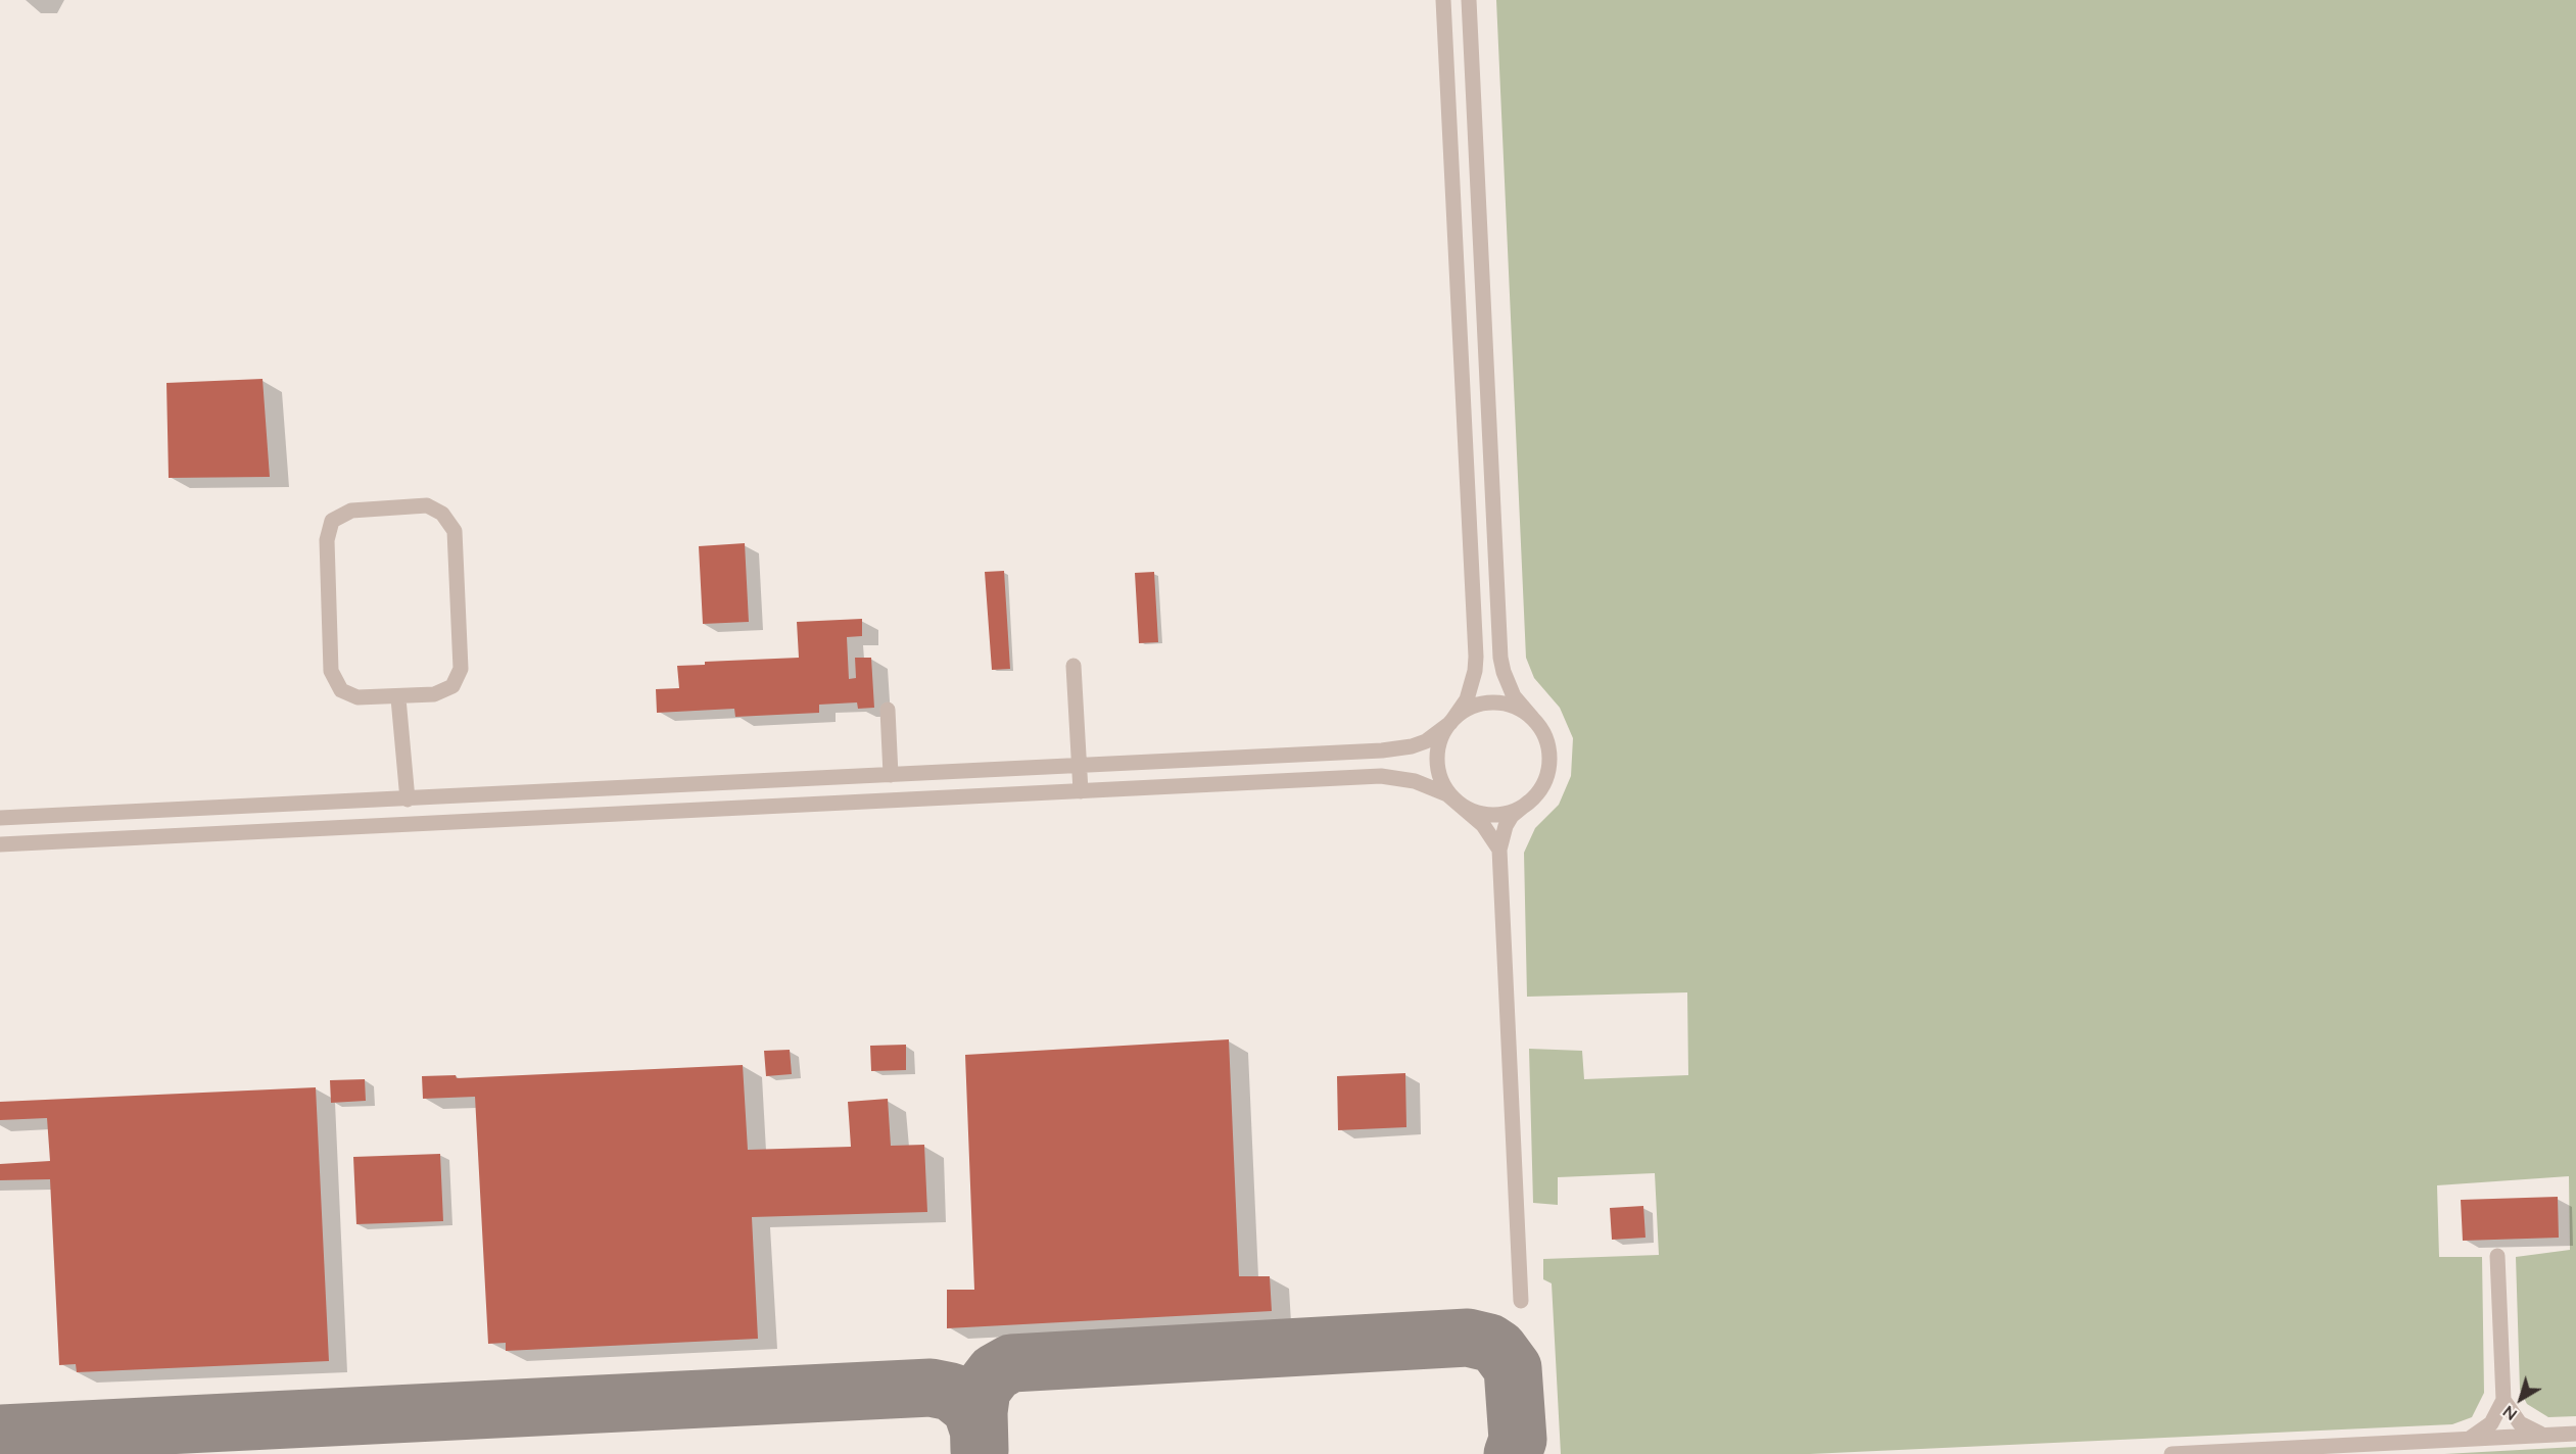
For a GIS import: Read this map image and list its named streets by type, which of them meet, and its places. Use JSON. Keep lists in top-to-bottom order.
{
  "north": "bottom left"
}
